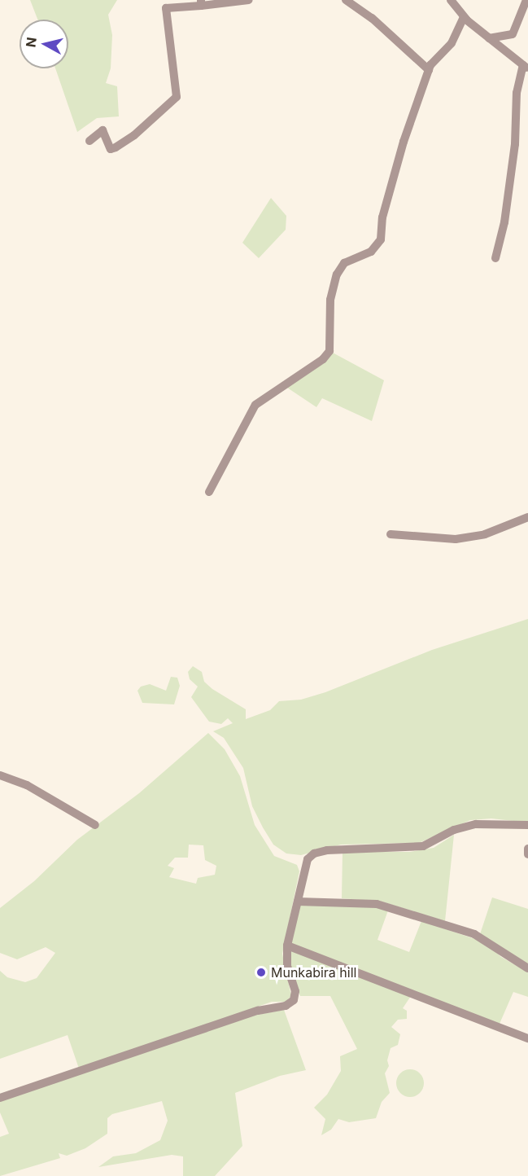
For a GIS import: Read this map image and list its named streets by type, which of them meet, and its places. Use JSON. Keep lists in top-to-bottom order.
{
  "places": ["Munkabira hill"],
  "north": "left"
}
